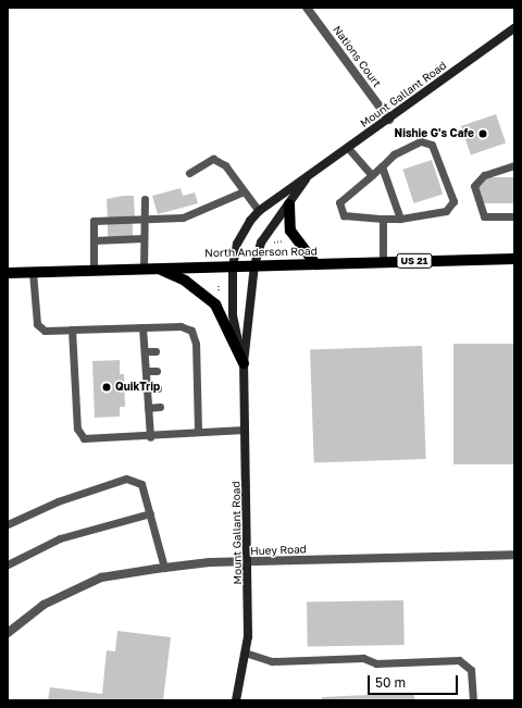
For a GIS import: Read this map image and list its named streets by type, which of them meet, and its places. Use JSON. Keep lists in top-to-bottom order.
{
  "streets": {
    "main road": ["North Anderson Road", "US 21"],
    "street": ["Nations Court", "Mount Gallant Road", "Huey Road"]
  },
  "crossings": [
    ["Nations Court", "Mount Gallant Road"],
    ["Mount Gallant Road", "North Anderson Road"],
    ["Mount Gallant Road", "Huey Road"]
  ],
  "places": ["Nishie G's Cafe", "QuikTrip"],
  "scale_bar": "50 m"
}
